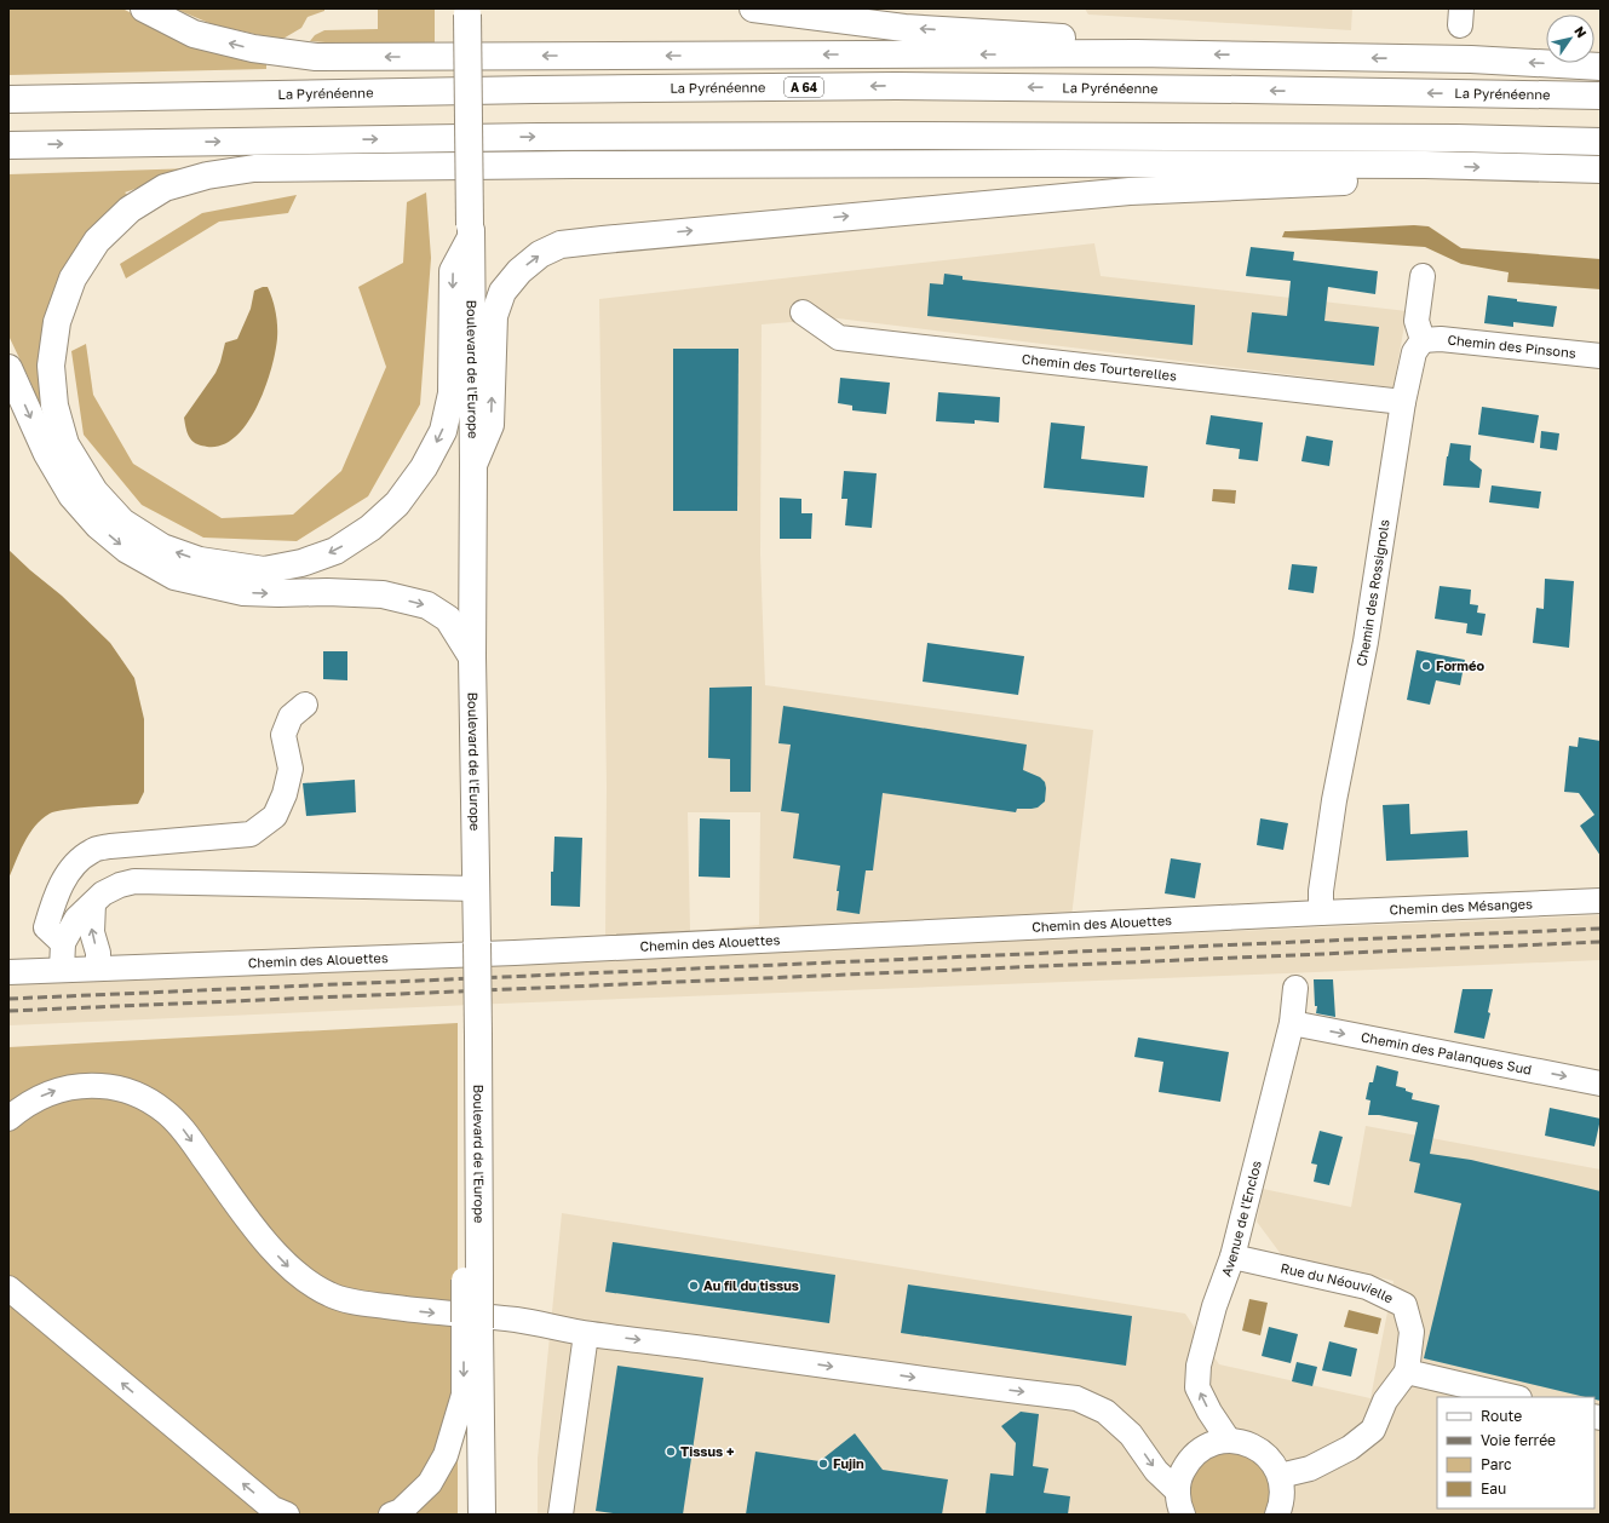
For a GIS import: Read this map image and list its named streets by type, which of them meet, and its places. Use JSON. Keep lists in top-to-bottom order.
{
  "streets": {
    "main road": ["A 64", "La Pyrénéenne", "Boulevard de l'Europe"],
    "street": [
      "Chemin des Pinsons",
      "Chemin des Tourterelles",
      "Chemin des Rossignols",
      "Chemin des Mésanges",
      "Chemin des Alouettes",
      "Chemin des Palanques Sud",
      "Avenue de l'Enclos",
      "Rue du Néouvielle"
    ]
  },
  "crossings": [
    ["Chemin des Pinsons", "Chemin des Rossignols"],
    ["Chemin des Tourterelles", "Chemin des Rossignols"],
    ["Chemin des Rossignols", "Chemin des Mésanges"],
    ["Chemin des Rossignols", "Chemin des Alouettes"],
    ["Chemin des Mésanges", "Chemin des Alouettes"],
    ["Chemin des Palanques Sud", "Avenue de l'Enclos"],
    ["Avenue de l'Enclos", "Rue du Néouvielle"]
  ],
  "one_way": ["Chemin des Palanques Sud", "Avenue de l'Enclos"],
  "places": [
    "Forméo",
    "Au fil du tissus",
    "Tissus +",
    "Fujin"
  ],
  "legend": [
    "Route",
    "Voie ferrée",
    "Parc",
    "Eau"
  ],
  "north": "top right"
}
